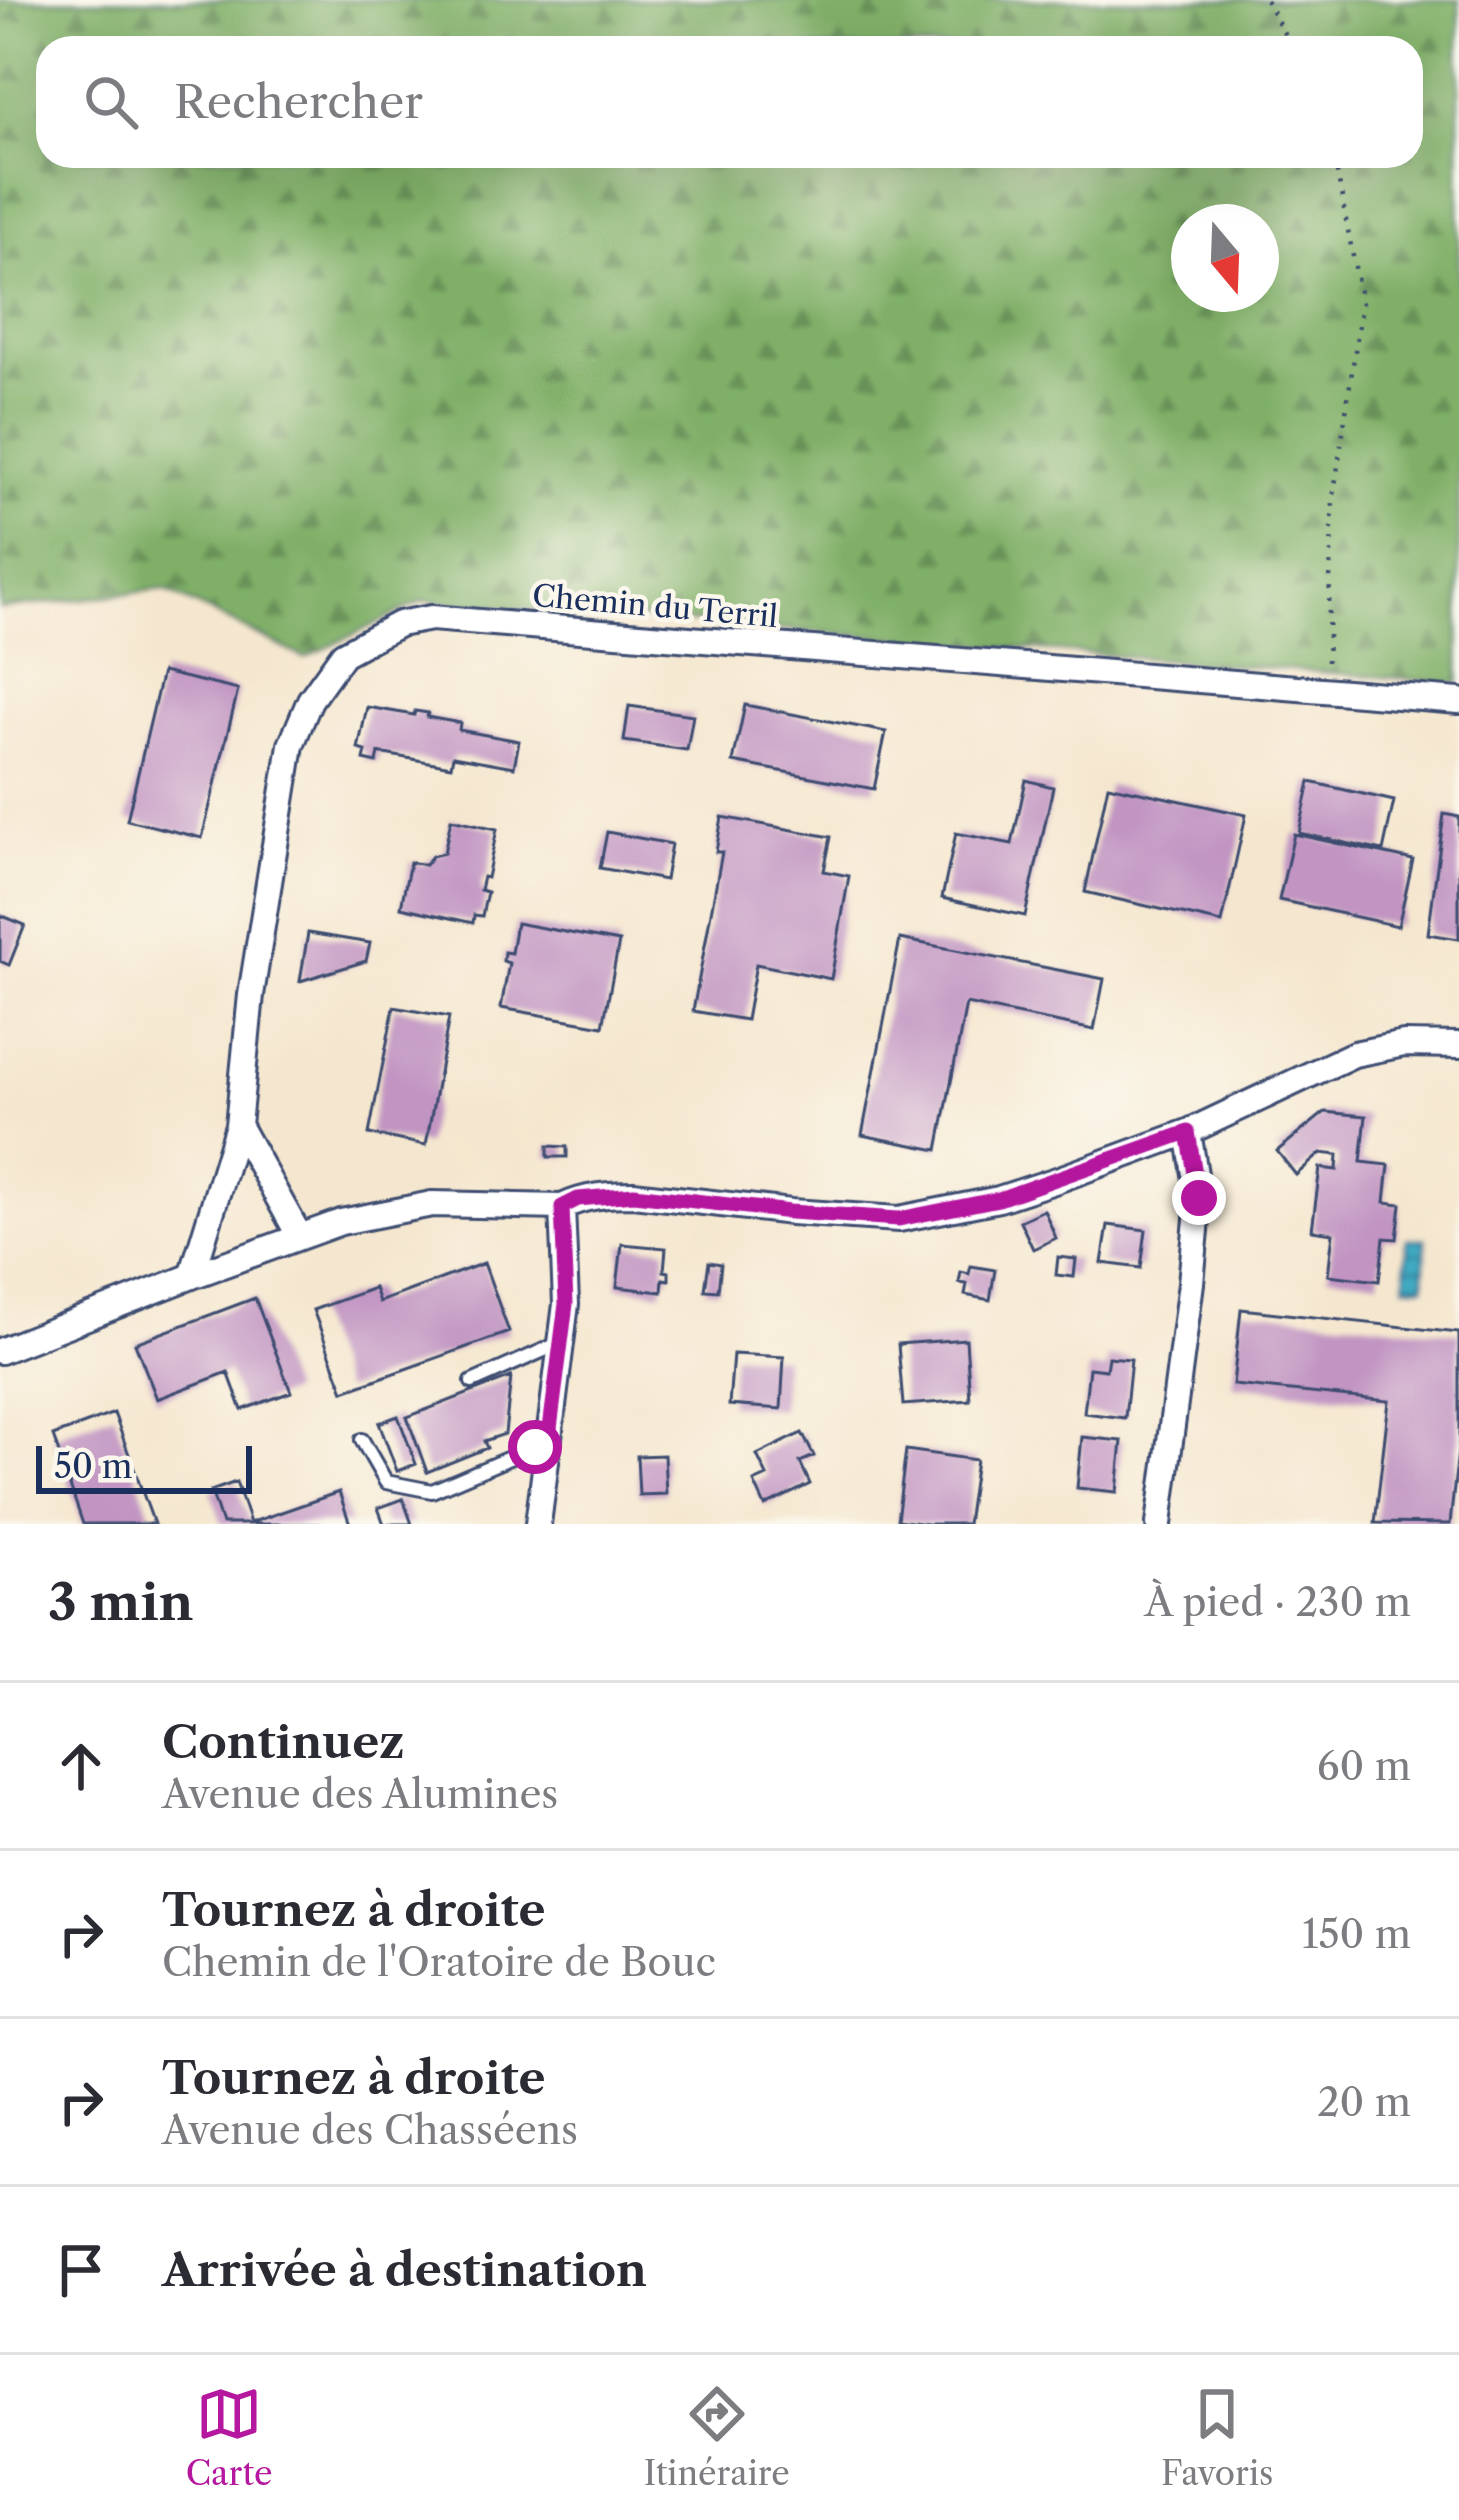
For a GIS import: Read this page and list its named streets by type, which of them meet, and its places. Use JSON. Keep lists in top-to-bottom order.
{
  "streets": {
    "street": ["Chemin du Terril"]
  },
  "scale_bar": "50 m",
  "north": "bottom",
  "page": {
    "search": "Rechercher",
    "scale": "50 m",
    "heading": ["3 min", "À pied · 230 m"],
    "list": [
      ["Continuez", "Avenue des Alumines", "60 m"],
      ["Tournez à droite", "Chemin de l'Oratoire de Bouc", "150 m"],
      ["Tournez à droite", "Avenue des Chasséens", "20 m"],
      "Arrivée à destination"
    ],
    "nav": ["Carte", "Itinéraire", "Favoris"]
  }
}
